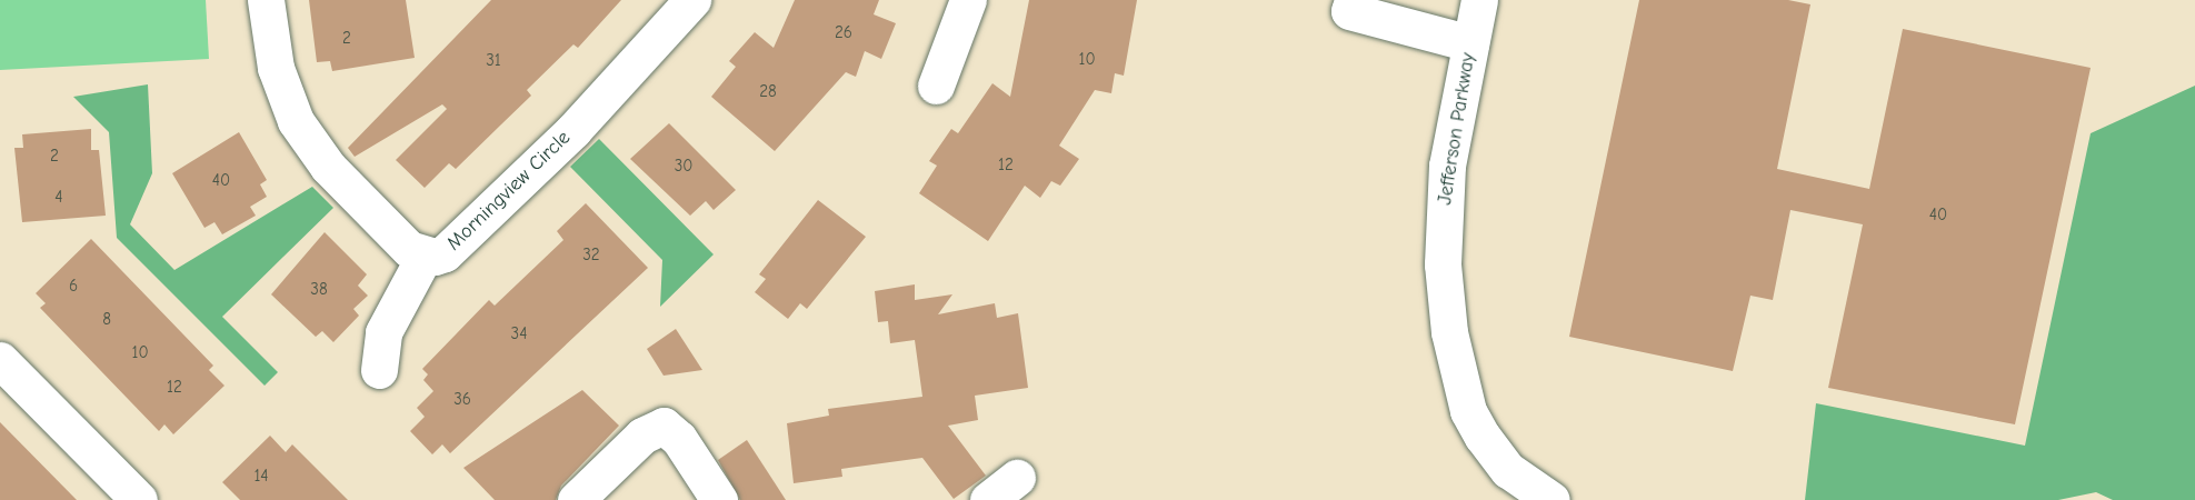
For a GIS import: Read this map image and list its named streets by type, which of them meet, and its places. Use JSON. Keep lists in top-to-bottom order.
{
  "streets": {
    "street": ["Jefferson Parkway", "Morningview Circle"]
  },
  "house_numbers": [
    "26",
    "2",
    "10",
    "31",
    "28",
    "2",
    "12",
    "30",
    "40",
    "4",
    "40",
    "32",
    "6",
    "38",
    "8",
    "34",
    "10",
    "12",
    "36",
    "14"
  ]
}
